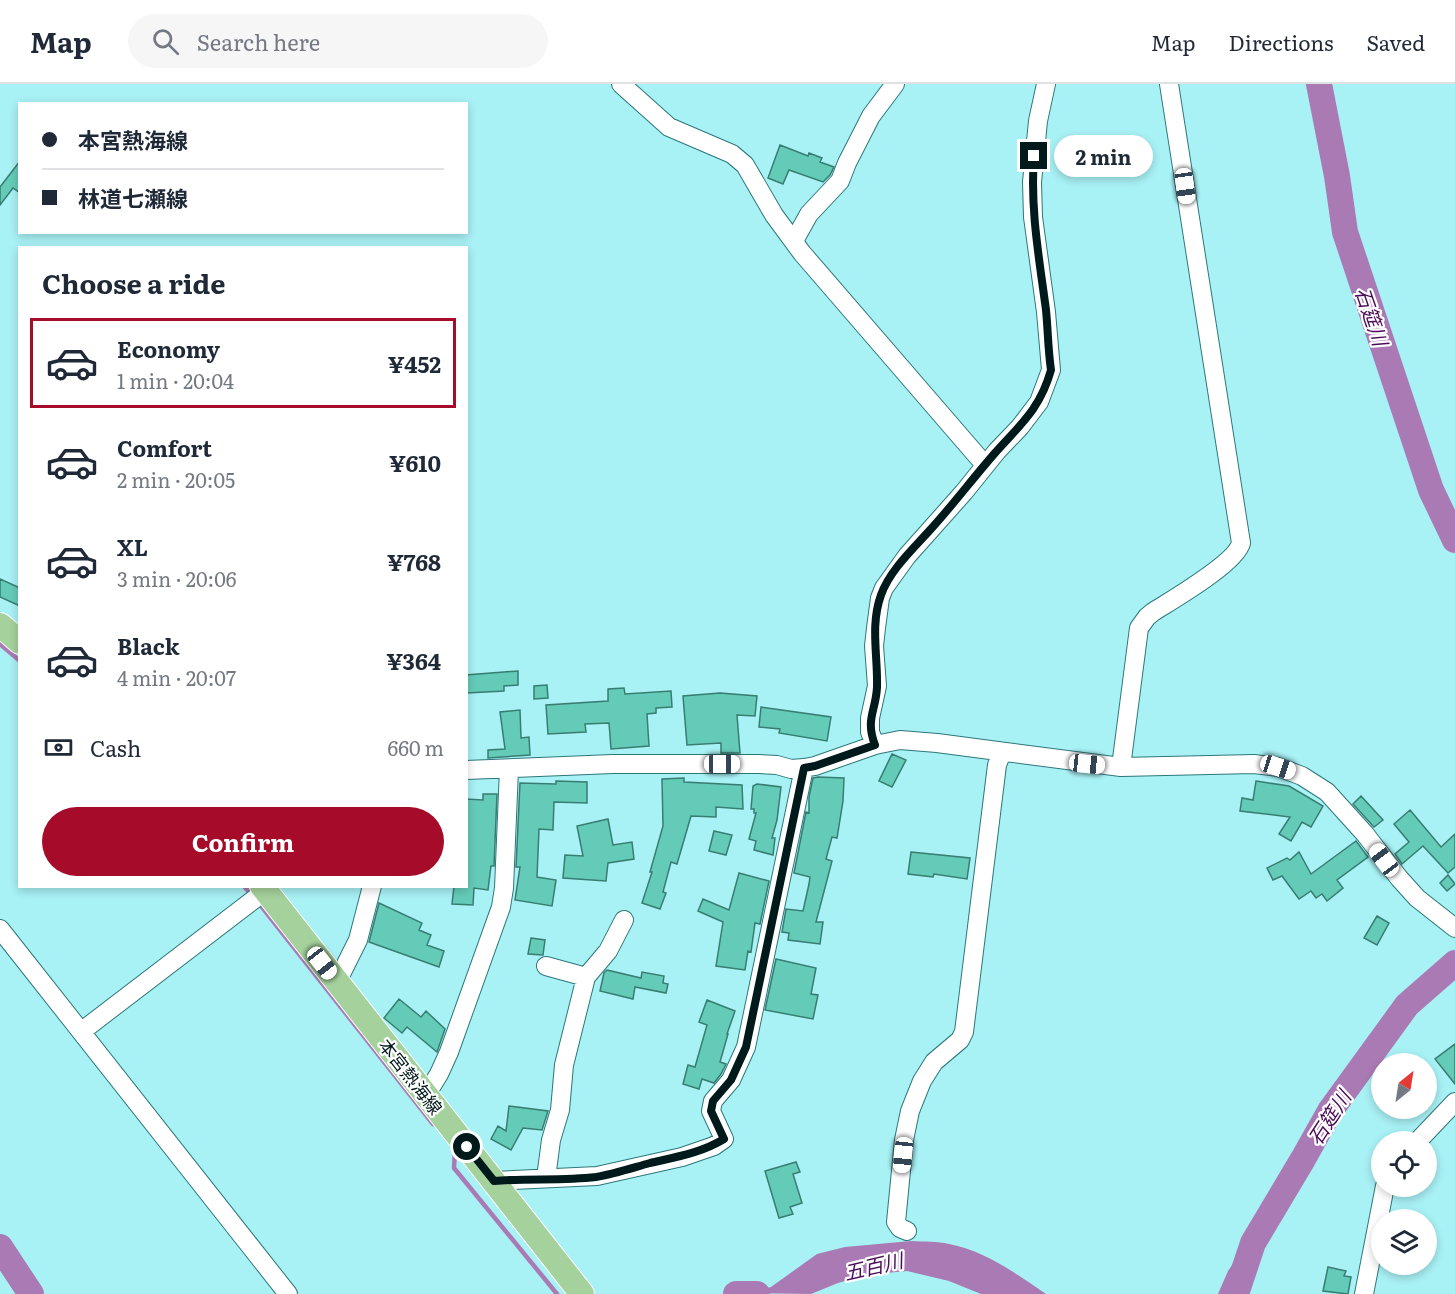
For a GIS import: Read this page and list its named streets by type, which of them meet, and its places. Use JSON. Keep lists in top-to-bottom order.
{
  "streets": {
    "main road": ["本宮熱海線"]
  },
  "water": ["石筵川", "五百川"],
  "north": "top right",
  "page": {
    "header": "Map",
    "search": "Search here",
    "nav": ["Map", "Directions", "Saved"],
    "banner": ["本宮熱海線", "林道七瀬線"],
    "bubble": "2 min",
    "heading": "Choose a ride",
    "list": [
      {
        "name": "Economy",
        "note": "1 min · 20:04",
        "value": "¥452"
      },
      {
        "name": "Comfort",
        "note": "2 min · 20:05",
        "value": "¥610"
      },
      {
        "name": "XL",
        "note": "3 min · 20:06",
        "value": "¥768"
      },
      {
        "name": "Black",
        "note": "4 min · 20:07",
        "value": "¥364"
      }
    ],
    "pay": ["Cash", "660 m"],
    "buttons": "Confirm"
  }
}
